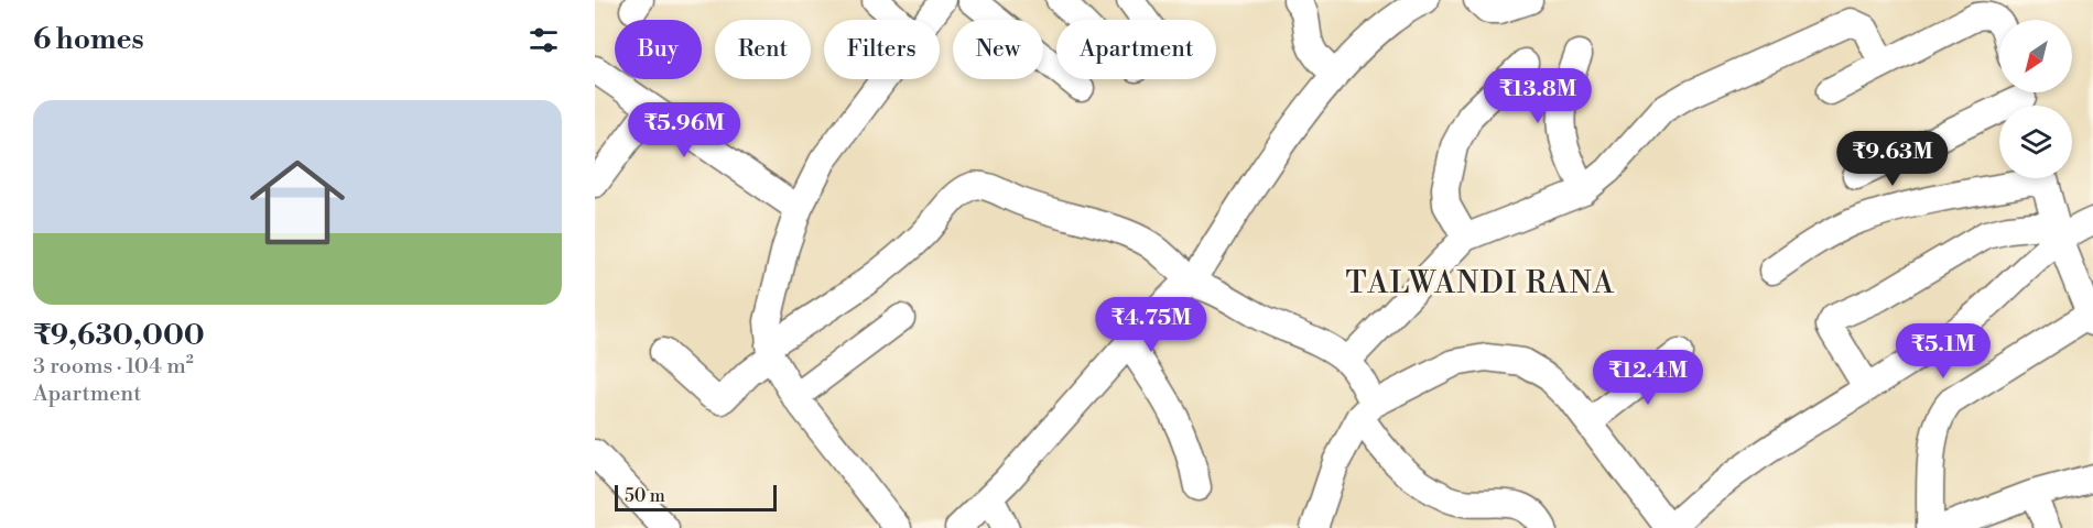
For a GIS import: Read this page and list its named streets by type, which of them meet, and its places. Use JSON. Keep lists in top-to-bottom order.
{
  "districts": ["TALWANDI RANA"],
  "scale_bar": "50 m",
  "north": "bottom left",
  "page": {
    "heading": "6 homes",
    "chip": [
      "Buy",
      "Rent",
      "Filters",
      "New",
      "Apartment"
    ],
    "price": [
      "₹13.8M",
      "₹5.96M",
      "₹9.63M",
      "₹4.75M",
      "₹5.1M",
      "₹12.4M"
    ],
    "list": [
      {
        "name": "₹9,630,000",
        "note": "3 rooms · 104 m² · Apartment"
      }
    ],
    "scale": "50 m"
  }
}
